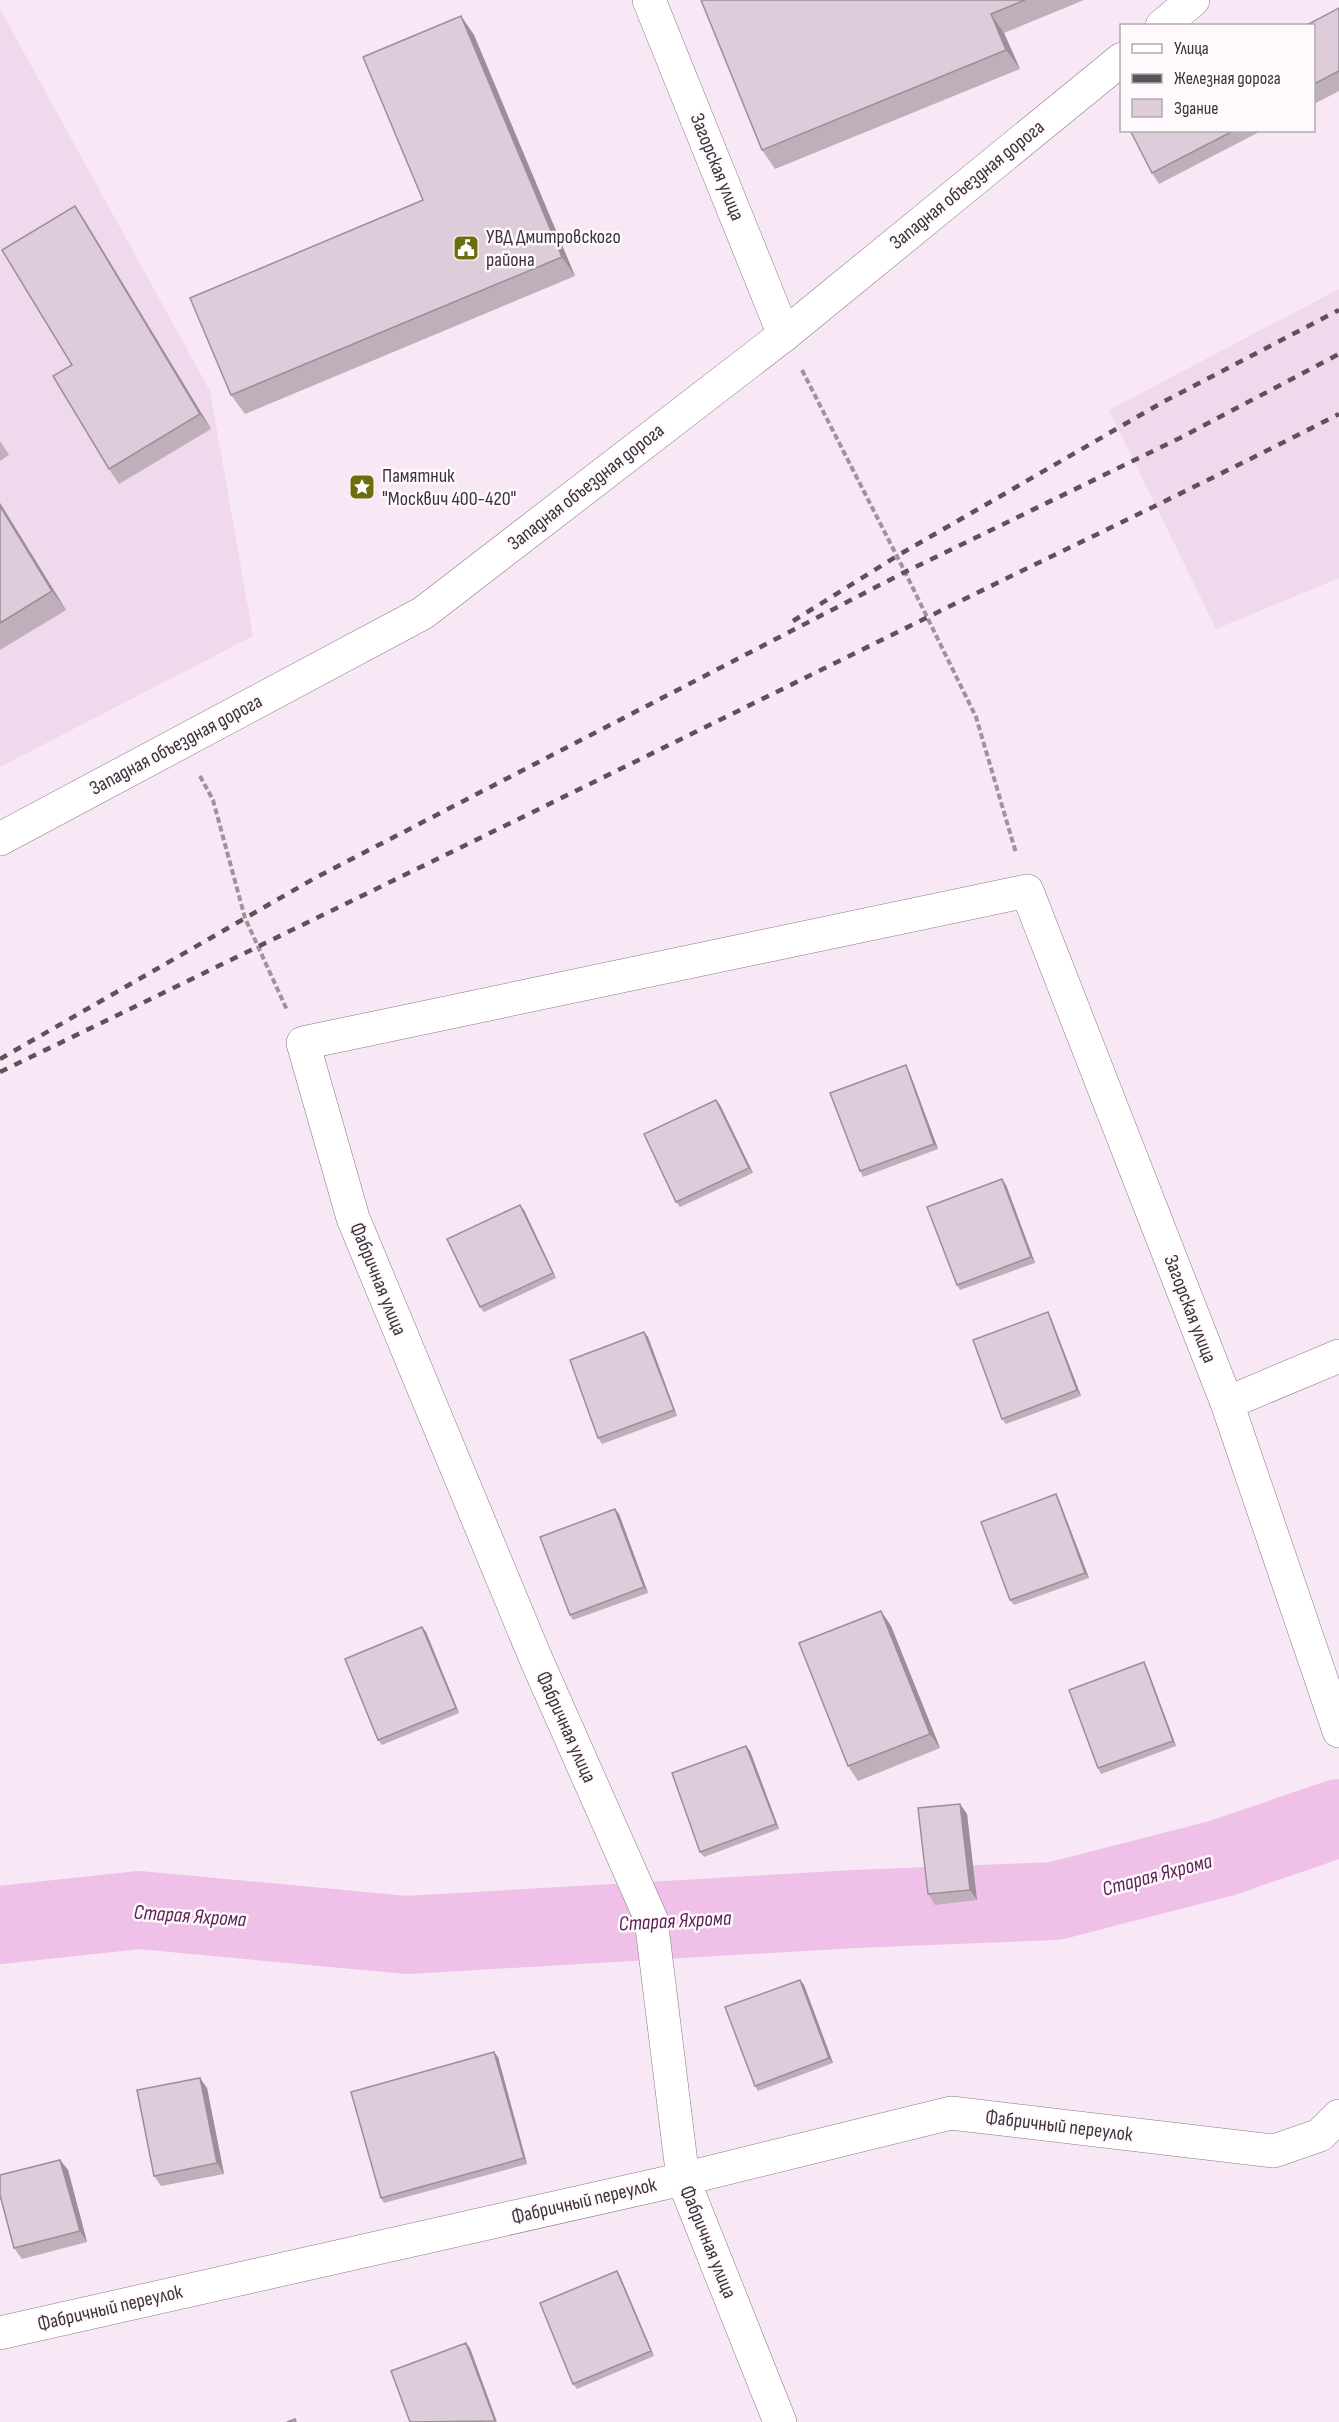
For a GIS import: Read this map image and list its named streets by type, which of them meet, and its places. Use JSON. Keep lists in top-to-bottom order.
{
  "streets": {
    "street": [
      "Загорская улица",
      "Западная объездная дорога",
      "Фабричная улица",
      "Фабричный переулок"
    ]
  },
  "crossings": [
    ["Загорская улица", "Западная объездная дорога"],
    ["Фабричная улица", "Фабричный переулок"]
  ],
  "water": ["Старая Яхрома"],
  "places": {
    "public building": ["УВД Дмитровского района"],
    "place": ["Памятник \"Москвич 400-420\""]
  },
  "legend": ["Улица", "Железная дорога", "Здание"]
}
